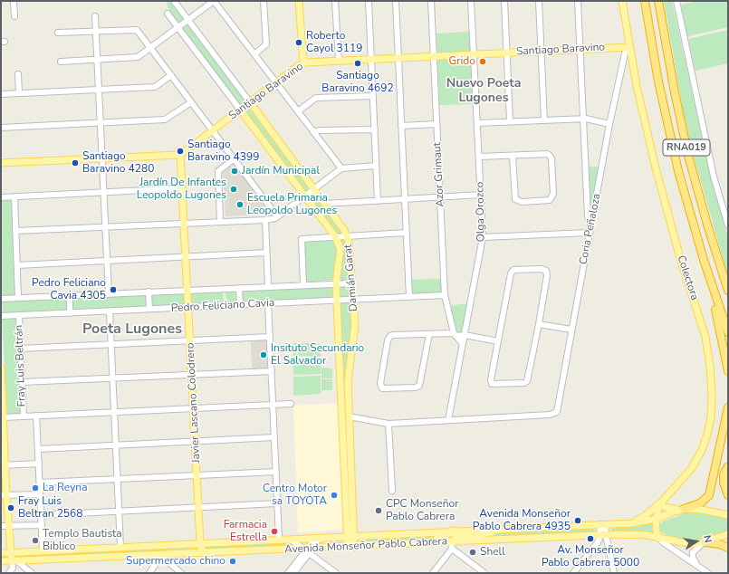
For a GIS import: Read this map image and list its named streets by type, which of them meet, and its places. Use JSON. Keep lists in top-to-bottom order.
{
  "streets": {
    "highway": ["RNA019"],
    "main road": [
      "Santiago Baravino",
      "Damián Garat",
      "Colectora",
      "Fray Luis Beltrán",
      "Javier Lascano Colodrero",
      "Avenida Monseñor Pablo Cabrera"
    ],
    "street": [
      "Azor Grimaut",
      "Olga Orozco",
      "Coria Peñaloza",
      "Pedro Feliciano Cavia"
    ]
  },
  "crossings": [
    ["Santiago Baravino", "Azor Grimaut"],
    ["Santiago Baravino", "Olga Orozco"],
    ["Santiago Baravino", "Coria Peñaloza"],
    ["Santiago Baravino", "Damián Garat"],
    ["Santiago Baravino", "Colectora"],
    ["Santiago Baravino", "Javier Lascano Colodrero"],
    ["Azor Grimaut", "Olga Orozco"],
    ["Azor Grimaut", "Pedro Feliciano Cavia"],
    ["Olga Orozco", "Coria Peñaloza"],
    ["Coria Peñaloza", "Colectora"],
    ["Damián Garat", "Pedro Feliciano Cavia"],
    ["Damián Garat", "Avenida Monseñor Pablo Cabrera"],
    ["Pedro Feliciano Cavia", "Fray Luis Beltrán"],
    ["Pedro Feliciano Cavia", "Javier Lascano Colodrero"],
    ["Fray Luis Beltrán", "Avenida Monseñor Pablo Cabrera"],
    ["Javier Lascano Colodrero", "Avenida Monseñor Pablo Cabrera"]
  ],
  "districts": ["Nuevo Poeta Lugones", "Poeta Lugones"],
  "places": [
    "Roberto Cayol 3119",
    "Grido",
    "Santiago Baravino 4692",
    "Santiago Baravino 4399",
    "Santiago Baravino 4280",
    "Jardín Municipal",
    "Jardín De Infantes Leopoldo Lugones",
    "Escuela Primaria Leopoldo Lugones",
    "Pedro Feliciano Cavia 4305",
    "Insituto Secundario El Salvador",
    "La Reyna",
    "Centro Motor sa TOYOTA",
    "Fray Luis Beltran 2568",
    "CPC Monseñor Pablo Cabrera",
    "Avenida Monseñor Pablo Cabrera 4935",
    "Farmacia Estrella",
    "Av. Monseñor Pablo Cabrera 5000",
    "Templo Bautista Biblico",
    "Shell",
    "Supermercado chino"
  ],
  "north": "right"
}
